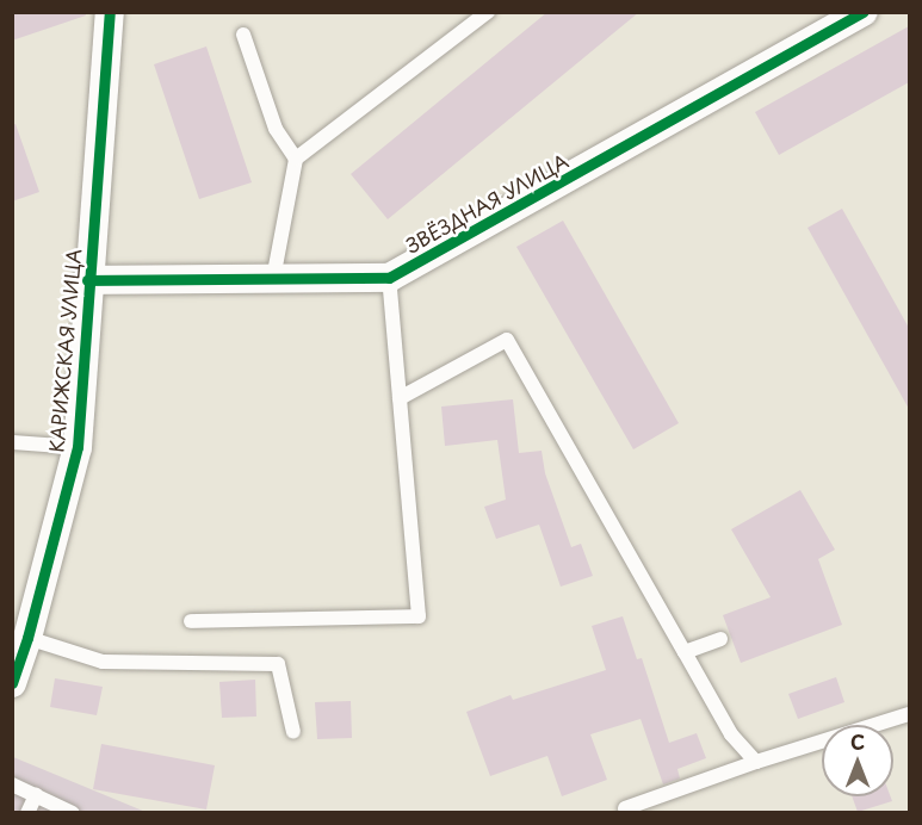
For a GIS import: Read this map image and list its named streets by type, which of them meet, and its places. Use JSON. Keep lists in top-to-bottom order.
{
  "streets": {
    "street": ["ЗВЁЗДНАЯ УЛИЦА", "КАРИЖСКАЯ УЛИЦА"]
  },
  "crossings": [
    ["ЗВЁЗДНАЯ УЛИЦА", "КАРИЖСКАЯ УЛИЦА"]
  ],
  "north": "top"
}
